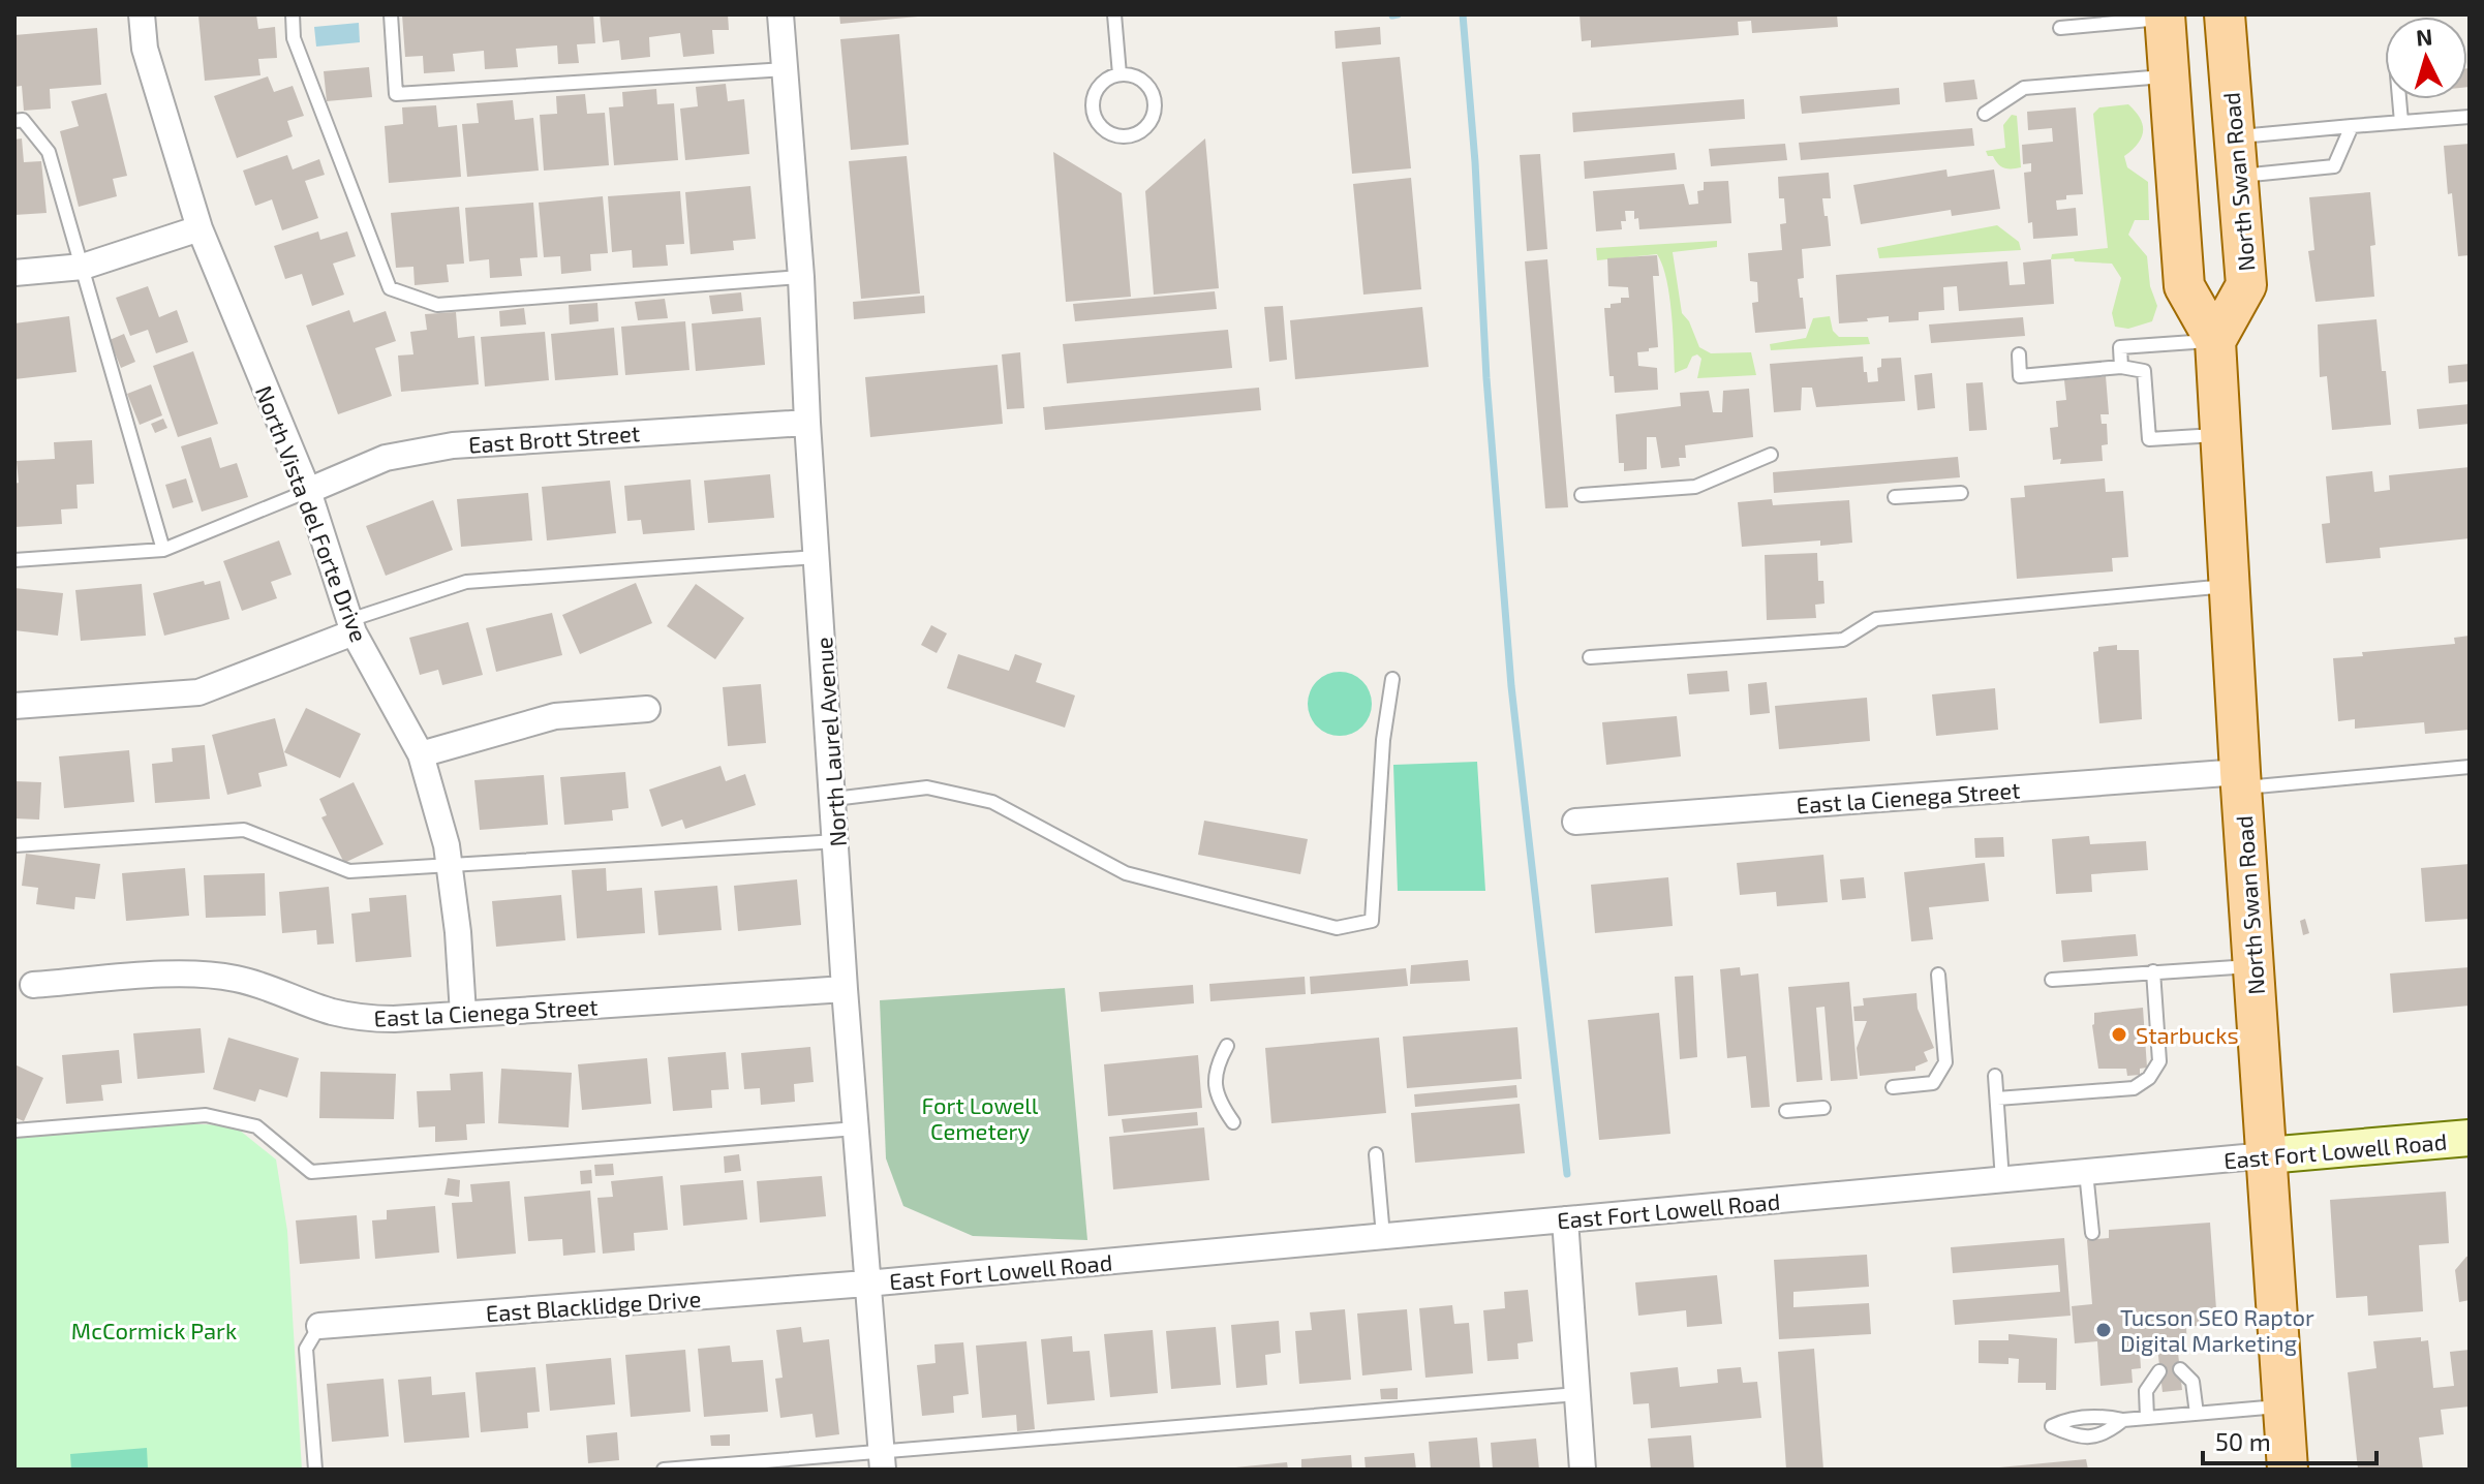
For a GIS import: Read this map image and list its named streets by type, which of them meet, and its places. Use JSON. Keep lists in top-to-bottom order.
{
  "streets": {
    "main road": ["North Swan Road"],
    "street": [
      "East Brott Street",
      "North Vista del Forte Drive",
      "North Laurel Avenue",
      "East la Cienega Street",
      "East Fort Lowell Road",
      "East Blacklidge Drive"
    ]
  },
  "crossings": [
    ["North Swan Road", "East la Cienega Street"],
    ["North Swan Road", "East Fort Lowell Road"],
    ["East Brott Street", "North Vista del Forte Drive"],
    ["East Brott Street", "North Laurel Avenue"],
    ["North Vista del Forte Drive", "East la Cienega Street"],
    ["North Laurel Avenue", "East la Cienega Street"],
    ["North Laurel Avenue", "East Fort Lowell Road"],
    ["North Laurel Avenue", "East Blacklidge Drive"],
    ["East Fort Lowell Road", "East Blacklidge Drive"]
  ],
  "parks": ["Fort Lowell Cemetery", "McCormick Park"],
  "places": ["Starbucks", "Tucson SEO Raptor Digital Marketing"],
  "scale_bar": "50 m",
  "north": "top"
}
